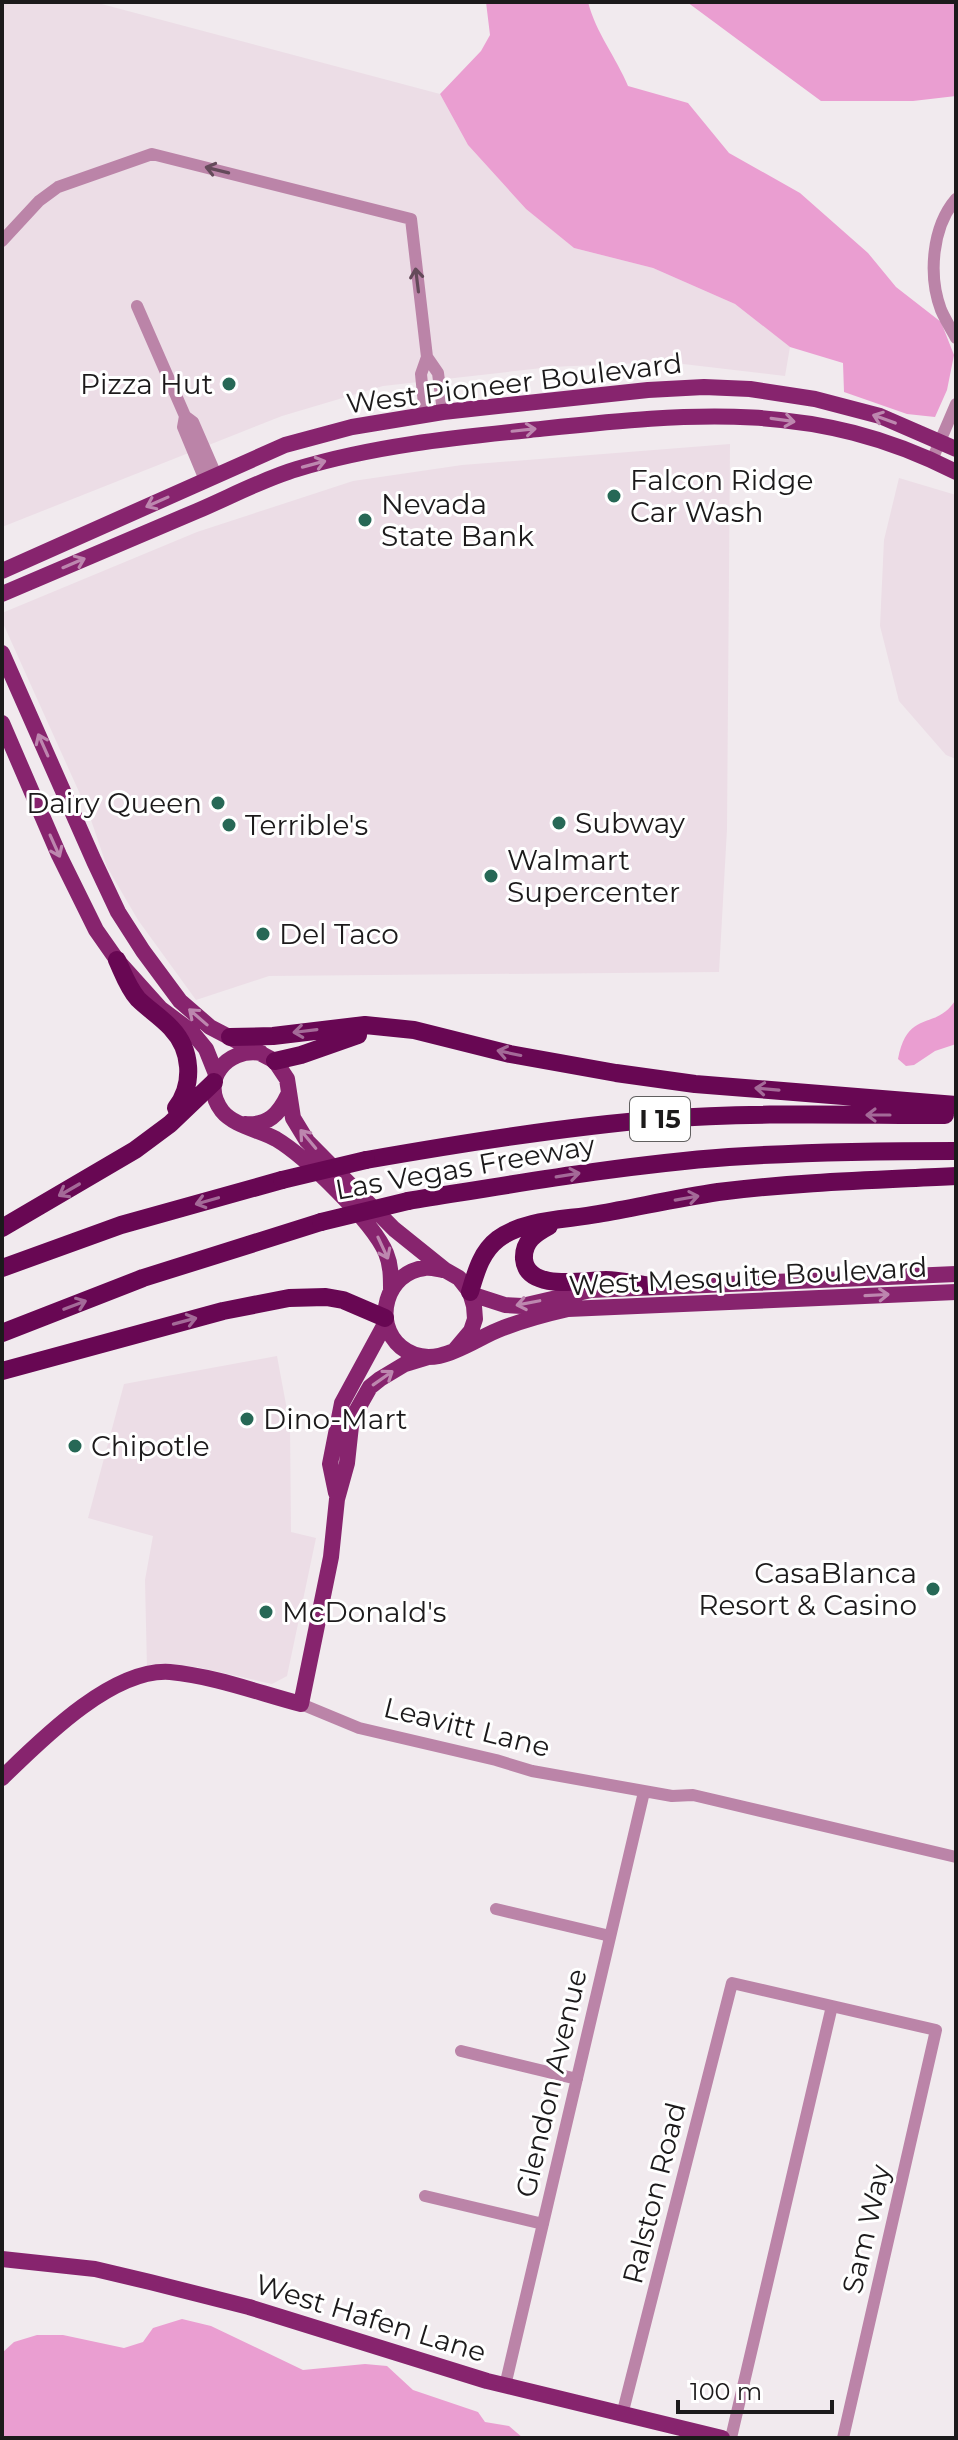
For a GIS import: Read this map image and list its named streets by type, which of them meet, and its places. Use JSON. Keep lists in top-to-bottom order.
{
  "streets": {
    "highway": ["I 15", "Las Vegas Freeway"],
    "main road": [
      "West Pioneer Boulevard",
      "West Mesquite Boulevard",
      "Leavitt Lane",
      "West Hafen Lane"
    ],
    "street": ["Glendon Avenue", "Ralston Road", "Sam Way"]
  },
  "crossings": [
    ["Leavitt Lane", "Glendon Avenue"],
    ["Glendon Avenue", "West Hafen Lane"],
    ["Ralston Road", "Sam Way"],
    ["Ralston Road", "West Hafen Lane"]
  ],
  "places": [
    "Pizza Hut",
    "Falcon Ridge Car Wash",
    "Nevada State Bank",
    "Dairy Queen",
    "Subway",
    "Terrible's",
    "Walmart Supercenter",
    "Del Taco",
    "Dino-Mart",
    "Chipotle",
    "CasaBlanca Resort & Casino",
    "McDonald's"
  ],
  "scale_bar": "100 m"
}
